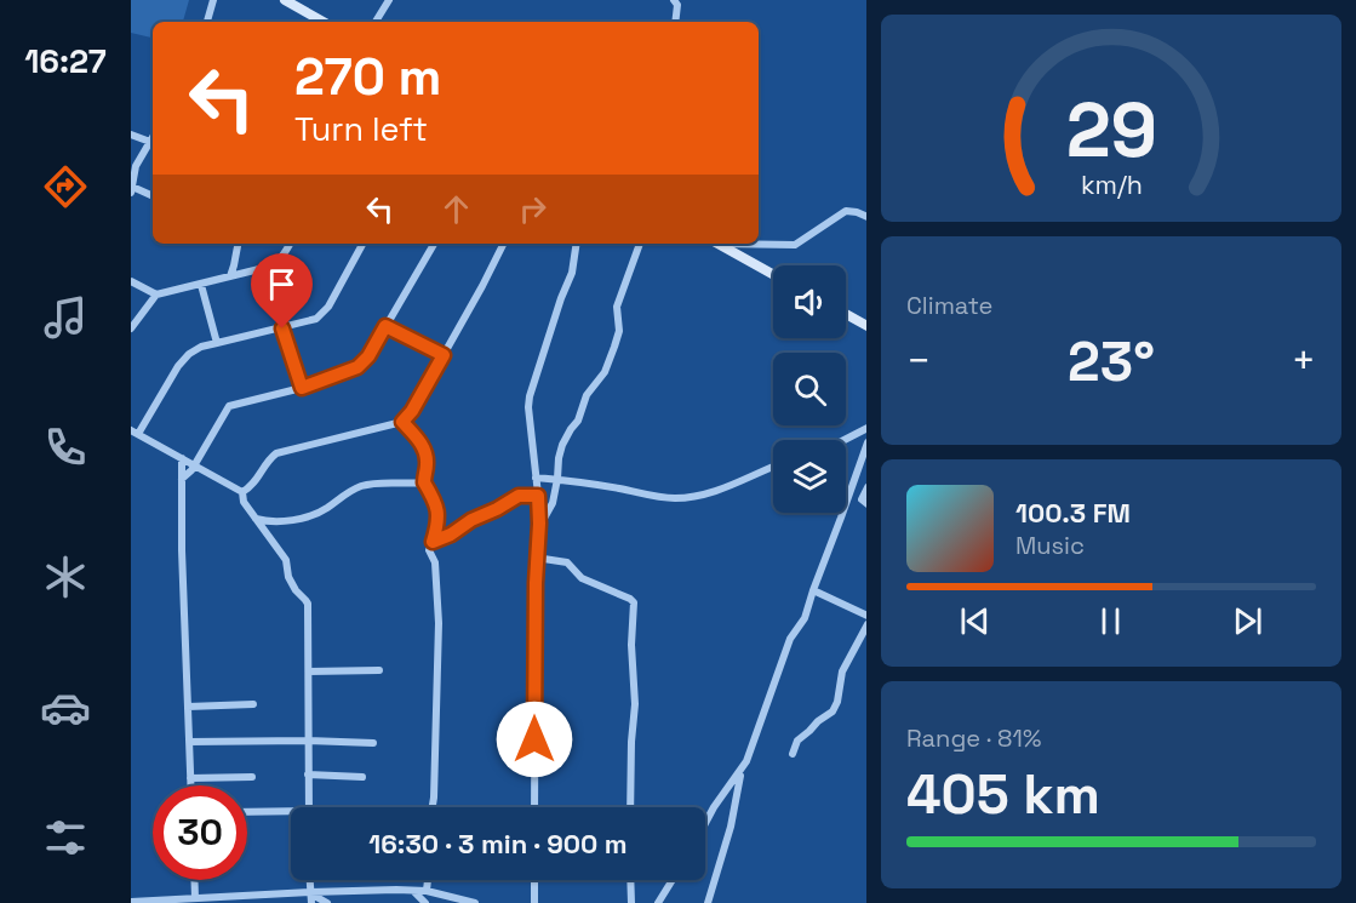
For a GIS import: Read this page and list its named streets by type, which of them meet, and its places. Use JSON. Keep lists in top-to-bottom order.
{
  "page": {
    "tabs": "16:27",
    "turn": ["270 m", "Turn left"],
    "tile": [
      "Climate",
      ["Range · 81%", "405 km"]
    ],
    "heat": ["−", "23°", "+"],
    "song": ["100.3 FM", "Music"],
    "limit": "30",
    "trip": "16:30 · 3 min · 900 m",
    "gauge": ["29", "km/h"]
  }
}
